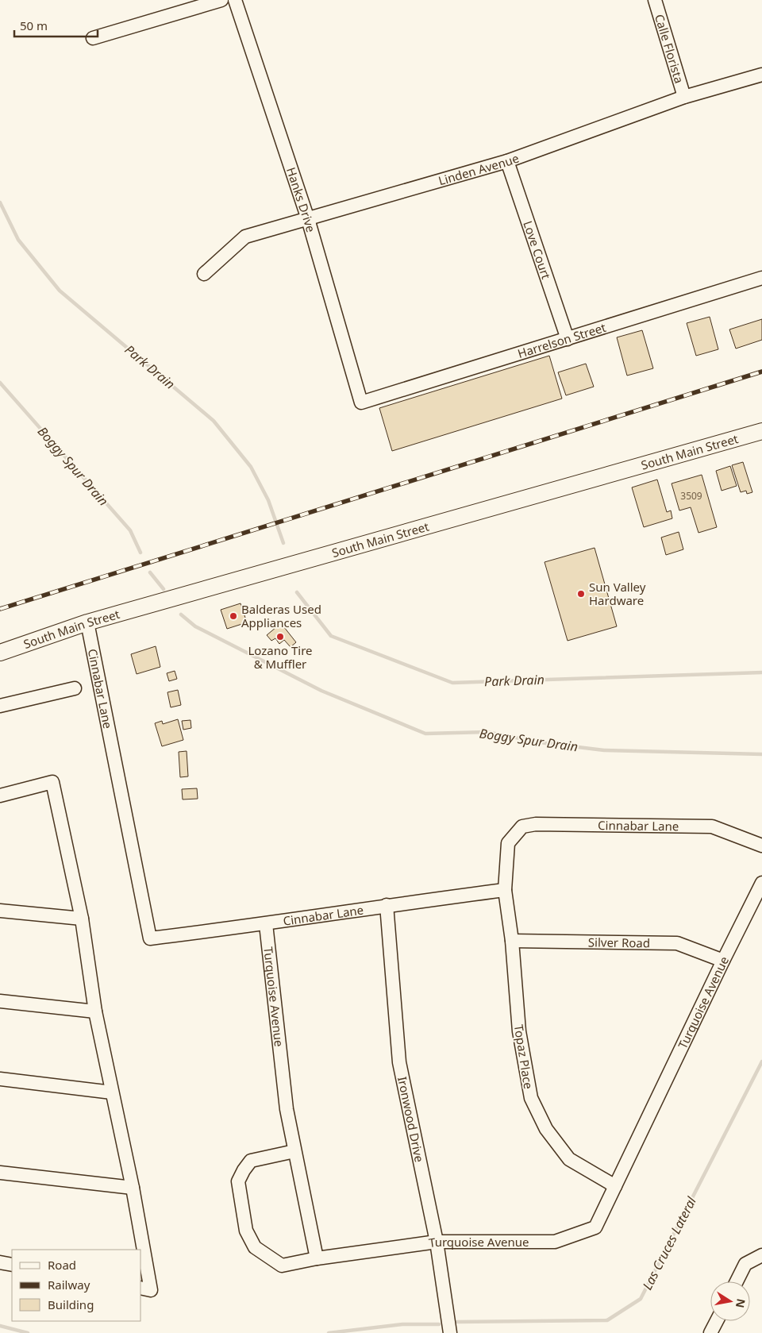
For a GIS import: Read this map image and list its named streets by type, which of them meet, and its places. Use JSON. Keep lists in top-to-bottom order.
{
  "streets": {
    "main road": ["South Main Street"],
    "street": [
      "Calle Florista",
      "Linden Avenue",
      "Hanks Drive",
      "Love Court",
      "Harrelson Street",
      "Cinnabar Lane",
      "Silver Road",
      "Turquoise Avenue",
      "Topaz Place",
      "Ironwood Drive"
    ]
  },
  "crossings": [
    ["Calle Florista", "Linden Avenue"],
    ["Linden Avenue", "Hanks Drive"],
    ["Linden Avenue", "Love Court"],
    ["Hanks Drive", "Harrelson Street"],
    ["Love Court", "Harrelson Street"],
    ["South Main Street", "Cinnabar Lane"],
    ["Cinnabar Lane", "Turquoise Avenue"],
    ["Cinnabar Lane", "Topaz Place"],
    ["Cinnabar Lane", "Ironwood Drive"],
    ["Silver Road", "Turquoise Avenue"],
    ["Silver Road", "Topaz Place"],
    ["Turquoise Avenue", "Topaz Place"],
    ["Turquoise Avenue", "Ironwood Drive"]
  ],
  "water": ["Park Drain", "Boggy Spur Drain", "Las Cruces Lateral"],
  "places": ["Sun Valley Hardware", "Balderas Used Appliances", "Lozano Tire & Muffler"],
  "house_numbers": ["3509"],
  "legend": ["Road", "Railway", "Building"],
  "scale_bar": "50 m",
  "north": "right"
}
